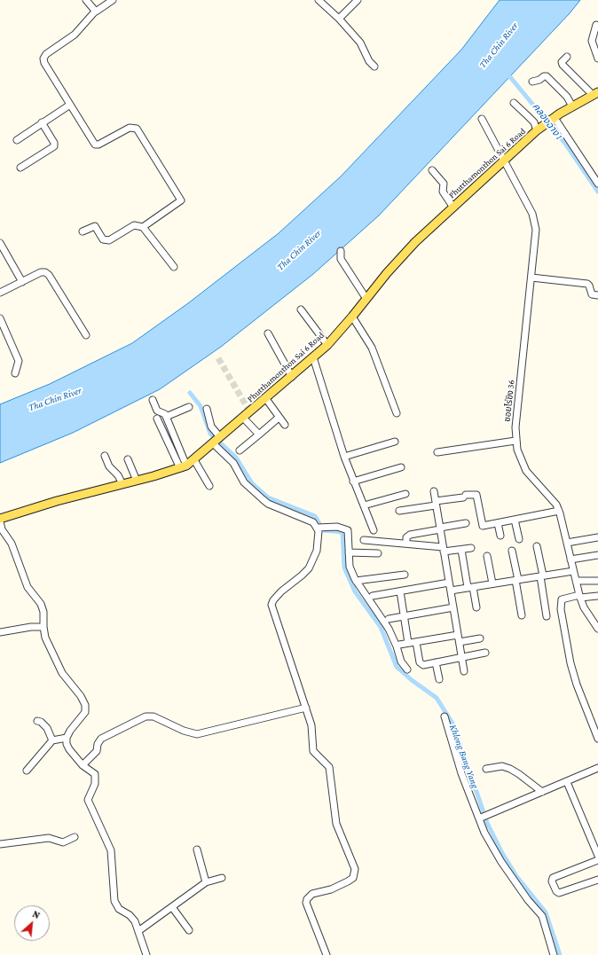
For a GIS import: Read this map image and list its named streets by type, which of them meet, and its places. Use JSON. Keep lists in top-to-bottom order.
{
  "streets": {
    "main road": ["Phutthamonthon Sai 6 Road"],
    "street": ["ซอยไร่ขิง 36"]
  },
  "crossings": [
    ["Phutthamonthon Sai 6 Road", "ซอยไร่ขิง 36"]
  ],
  "water": ["Tha Chin River", "คลองฉาง 1", "Khlong Bang Yang"],
  "north": "top right"
}
